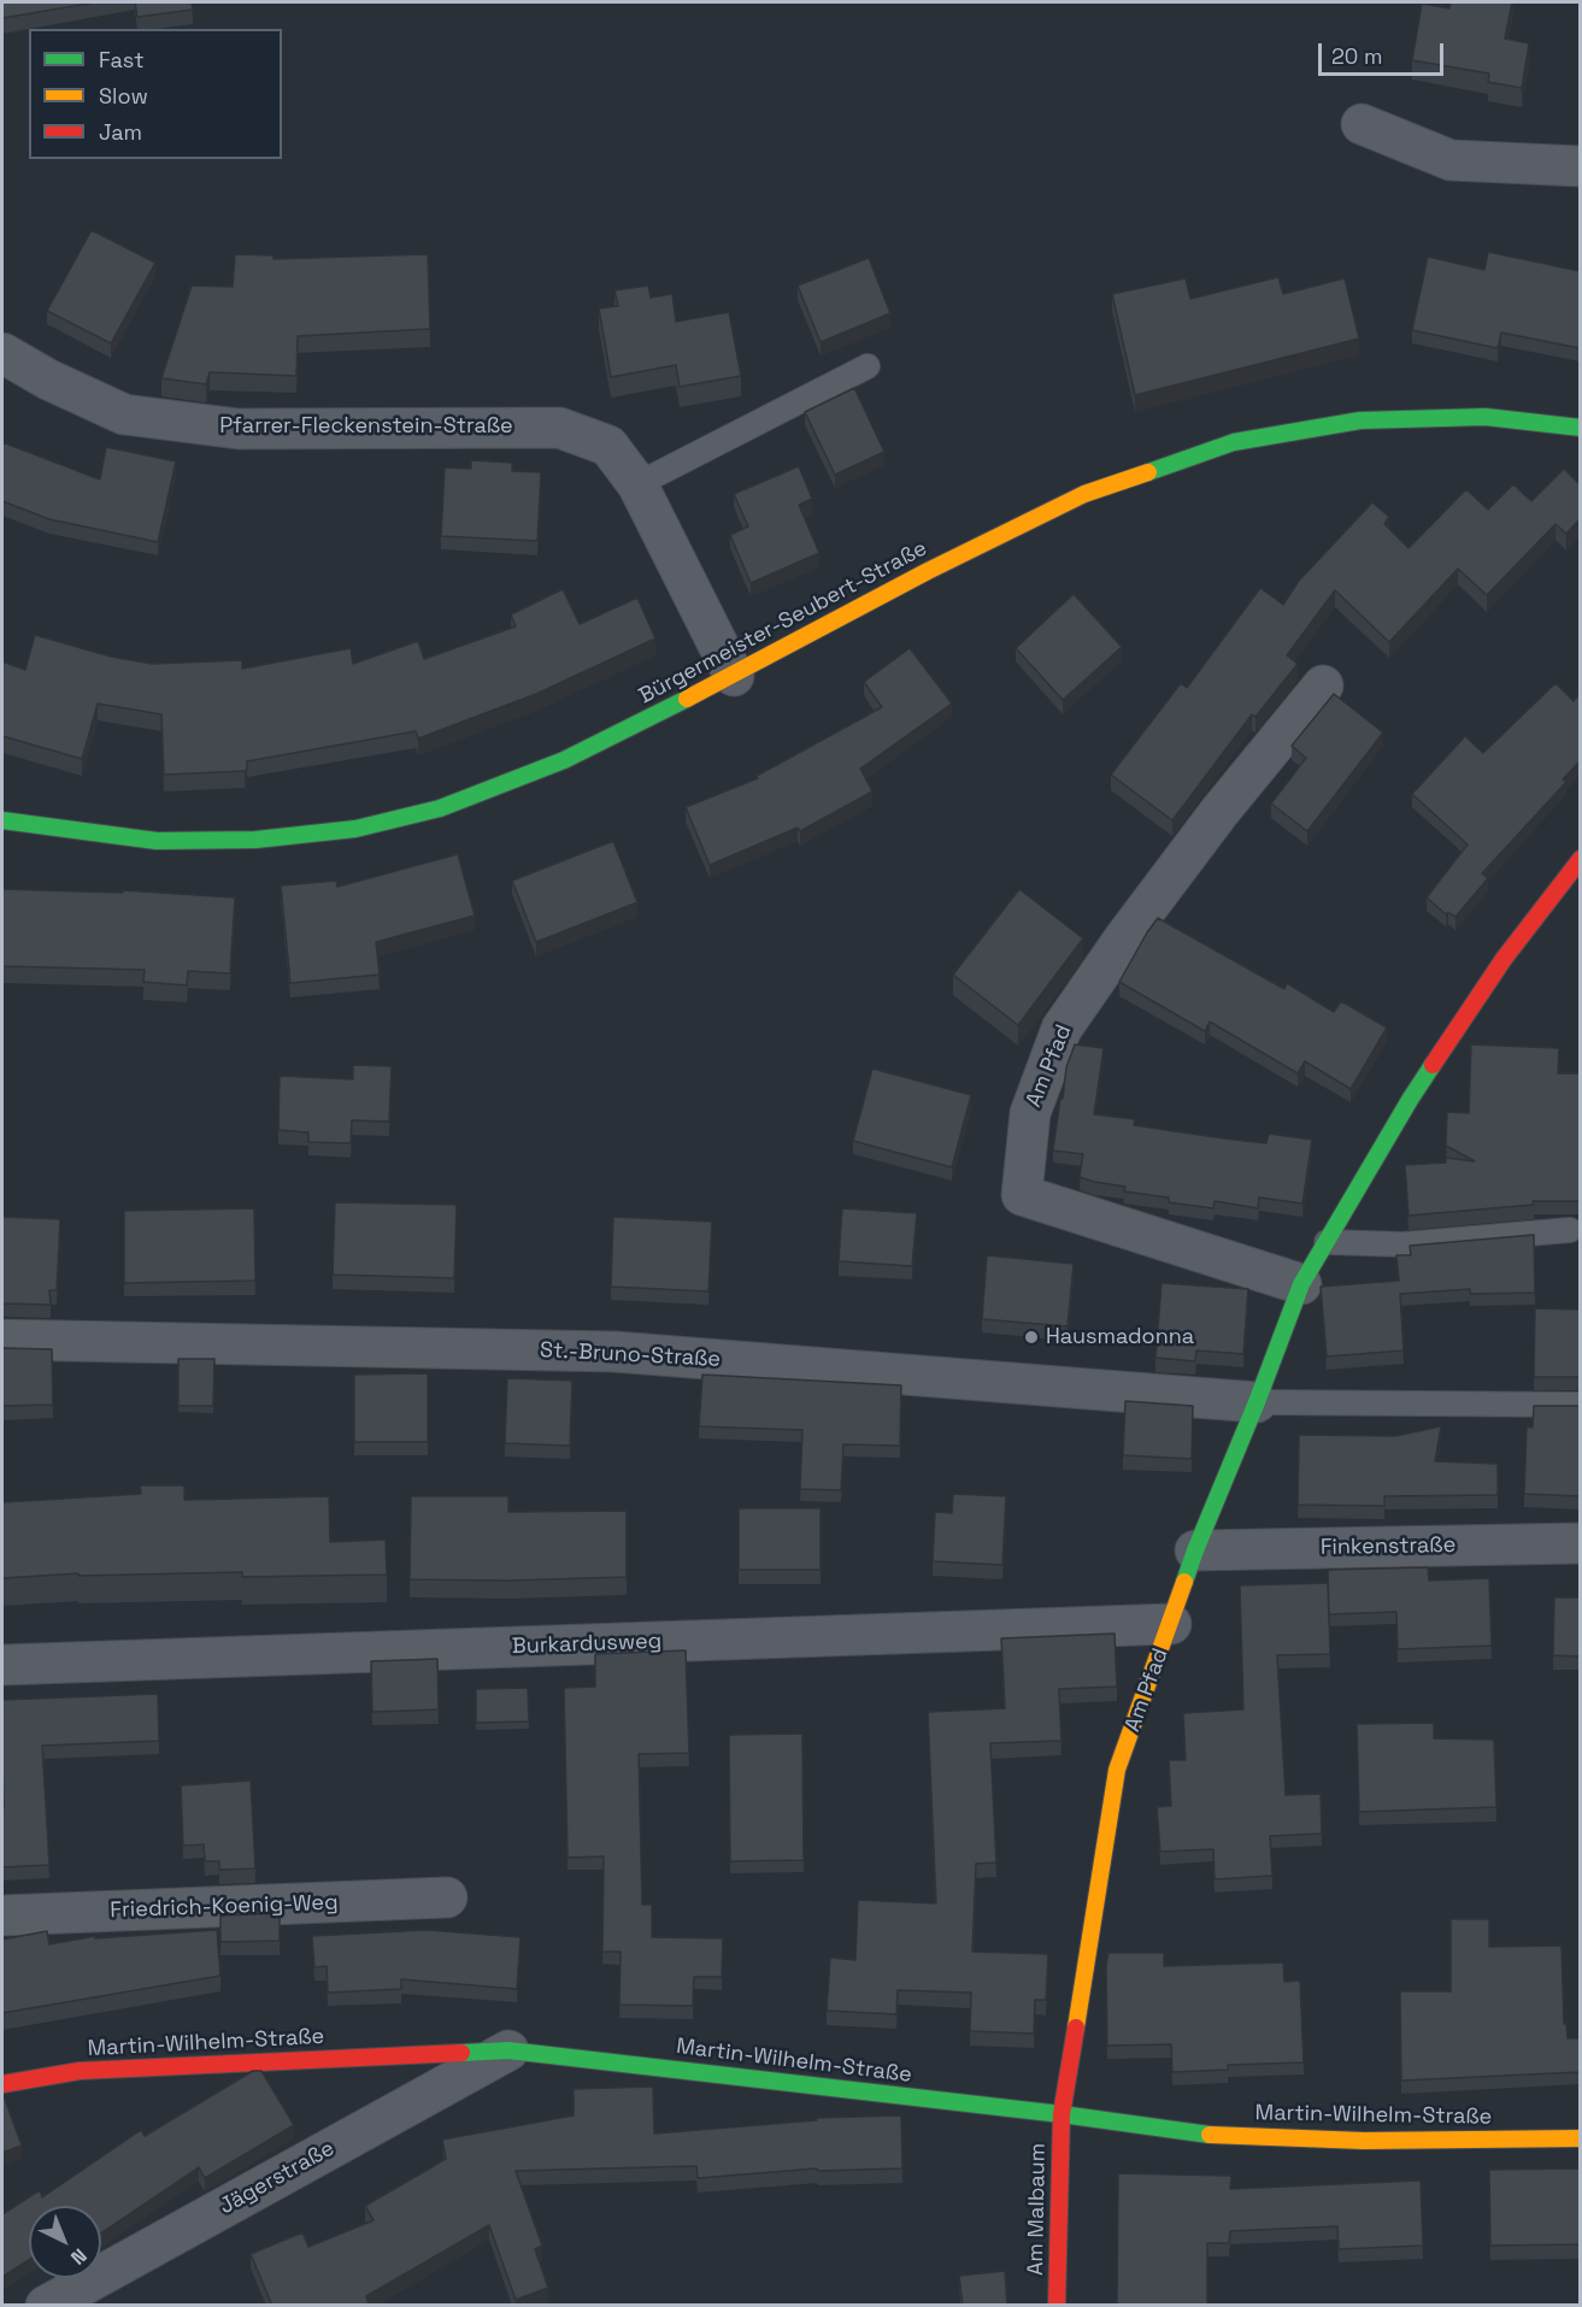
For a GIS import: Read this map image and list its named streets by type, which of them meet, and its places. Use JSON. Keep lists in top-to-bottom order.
{
  "streets": {
    "street": [
      "Pfarrer-Fleckenstein-Straße",
      "Bürgermeister-Seubert-Straße",
      "Am Pfad",
      "St.-Bruno-Straße",
      "Finkenstraße",
      "Burkardusweg",
      "Friedrich-Koenig-Weg",
      "Martin-Wilhelm-Straße",
      "Jägerstraße",
      "Am Malbaum"
    ]
  },
  "crossings": [
    ["Pfarrer-Fleckenstein-Straße", "Bürgermeister-Seubert-Straße"],
    ["Am Pfad", "St.-Bruno-Straße"],
    ["Am Pfad", "Finkenstraße"],
    ["Am Pfad", "Burkardusweg"],
    ["Am Pfad", "Martin-Wilhelm-Straße"],
    ["Am Pfad", "Am Malbaum"],
    ["Martin-Wilhelm-Straße", "Jägerstraße"],
    ["Martin-Wilhelm-Straße", "Am Malbaum"]
  ],
  "places": ["Hausmadonna"],
  "legend": ["Fast", "Slow", "Jam"],
  "scale_bar": "20 m",
  "north": "bottom right"
}
